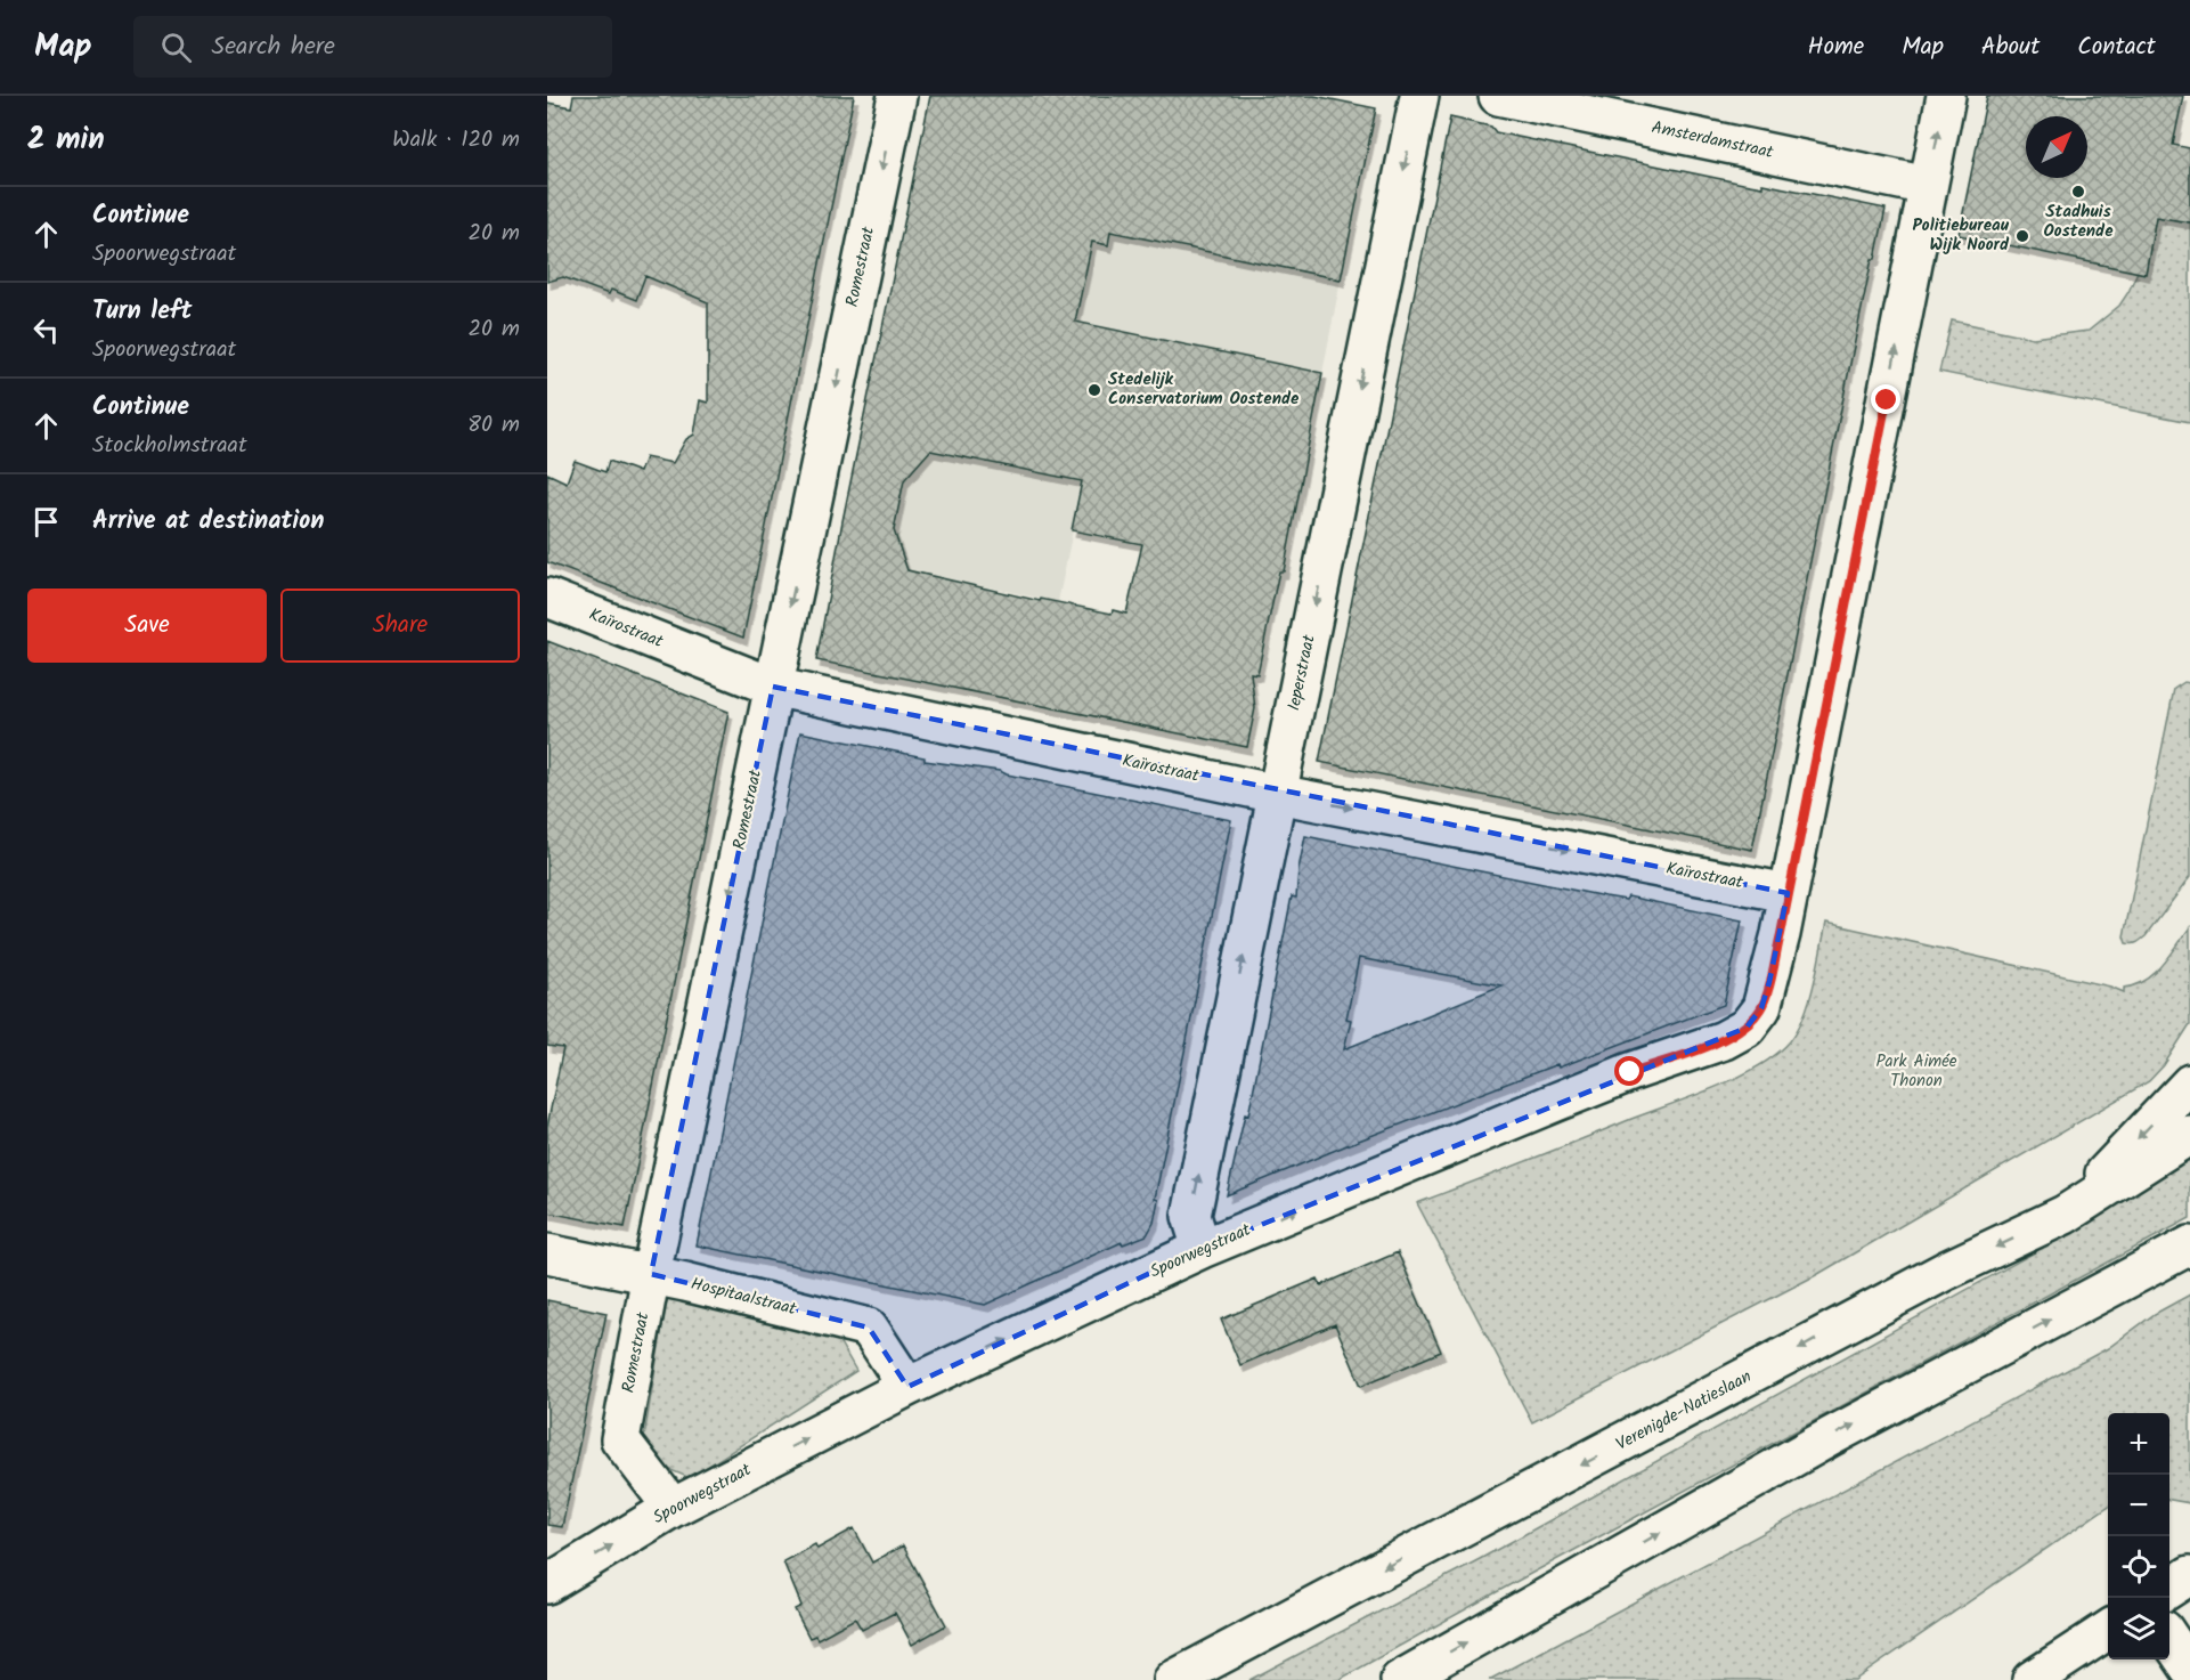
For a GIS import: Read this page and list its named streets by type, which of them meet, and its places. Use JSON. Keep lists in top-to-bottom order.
{
  "streets": {
    "street": [
      "Amsterdamstraat",
      "Romestraat",
      "Kaïrostraat",
      "Ieperstraat",
      "Spoorwegstraat",
      "Hospitaalstraat",
      "Verenigde-Natieslaan"
    ]
  },
  "crossings": [
    ["Amsterdamstraat", "Spoorwegstraat"],
    ["Romestraat", "Kaïrostraat"],
    ["Romestraat", "Spoorwegstraat"],
    ["Romestraat", "Hospitaalstraat"],
    ["Kaïrostraat", "Ieperstraat"],
    ["Kaïrostraat", "Spoorwegstraat"],
    ["Ieperstraat", "Spoorwegstraat"],
    ["Spoorwegstraat", "Hospitaalstraat"]
  ],
  "one_way": ["Romestraat", "Kaïrostraat", "Spoorwegstraat"],
  "parks": ["Park Aimée Thonon"],
  "places": ["Stadhuis Oostende", "Politiebureau Wijk Noord", "Stedelijk Conservatorium Oostende"],
  "north": "top right",
  "page": {
    "header": "Map",
    "search": "Search here",
    "nav": [
      "Home",
      "Map",
      "About",
      "Contact"
    ],
    "heading": ["2 min", "Walk · 120 m"],
    "list": [
      ["Continue", "Spoorwegstraat", "20 m"],
      ["Turn left", "Spoorwegstraat", "20 m"],
      ["Continue", "Stockholmstraat", "80 m"],
      "Arrive at destination"
    ],
    "buttons": ["Save", "Share"],
    "map_buttons": ["+", "−"]
  }
}
